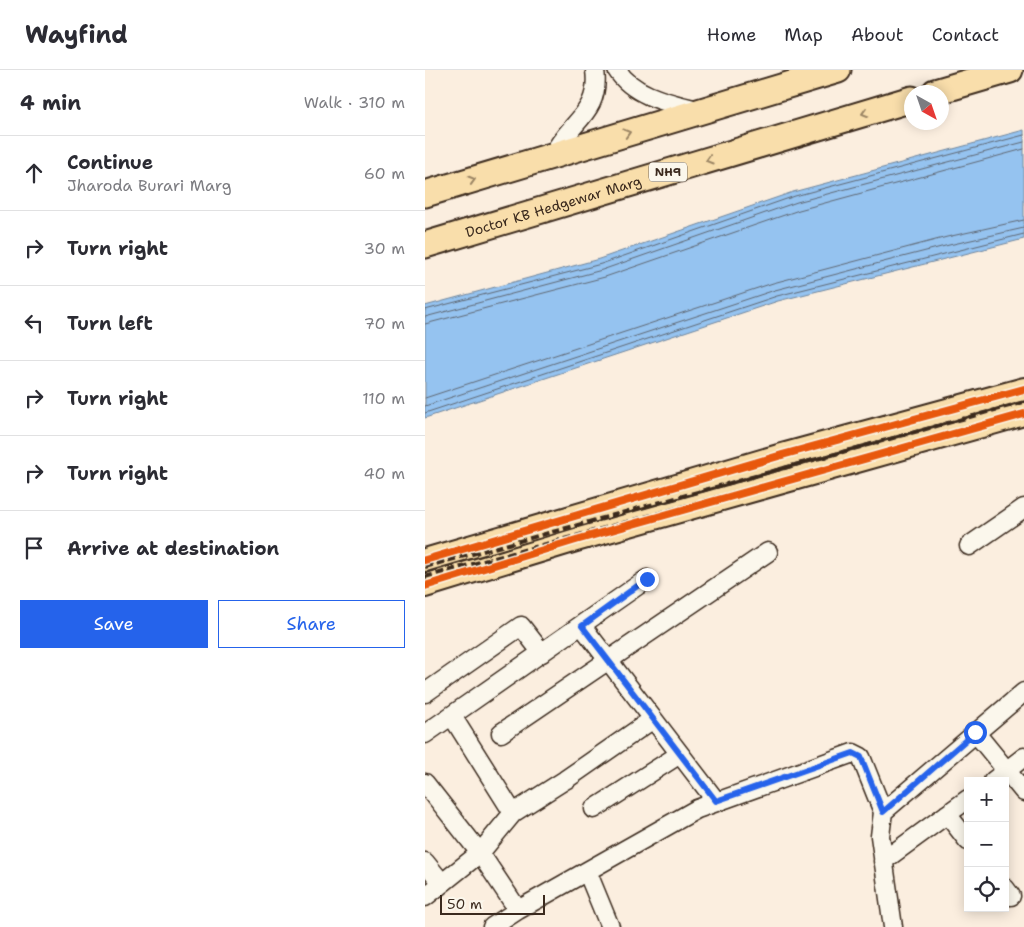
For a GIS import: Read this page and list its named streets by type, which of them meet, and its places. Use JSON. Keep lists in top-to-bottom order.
{
  "streets": {
    "highway": ["NH9", "Doctor KB Hedgewar Marg"]
  },
  "scale_bar": "50 m",
  "north": "bottom right",
  "page": {
    "header": "Wayfind",
    "nav": [
      "Home",
      "Map",
      "About",
      "Contact"
    ],
    "heading": ["4 min", "Walk · 310 m"],
    "list": [
      ["Continue", "Jharoda Burari Marg", "60 m"],
      ["Turn right", "30 m"],
      ["Turn left", "70 m"],
      ["Turn right", "110 m"],
      ["Turn right", "40 m"],
      "Arrive at destination"
    ],
    "buttons": ["Save", "Share"],
    "map_buttons": ["+", "−"],
    "scale": "50 m"
  }
}
